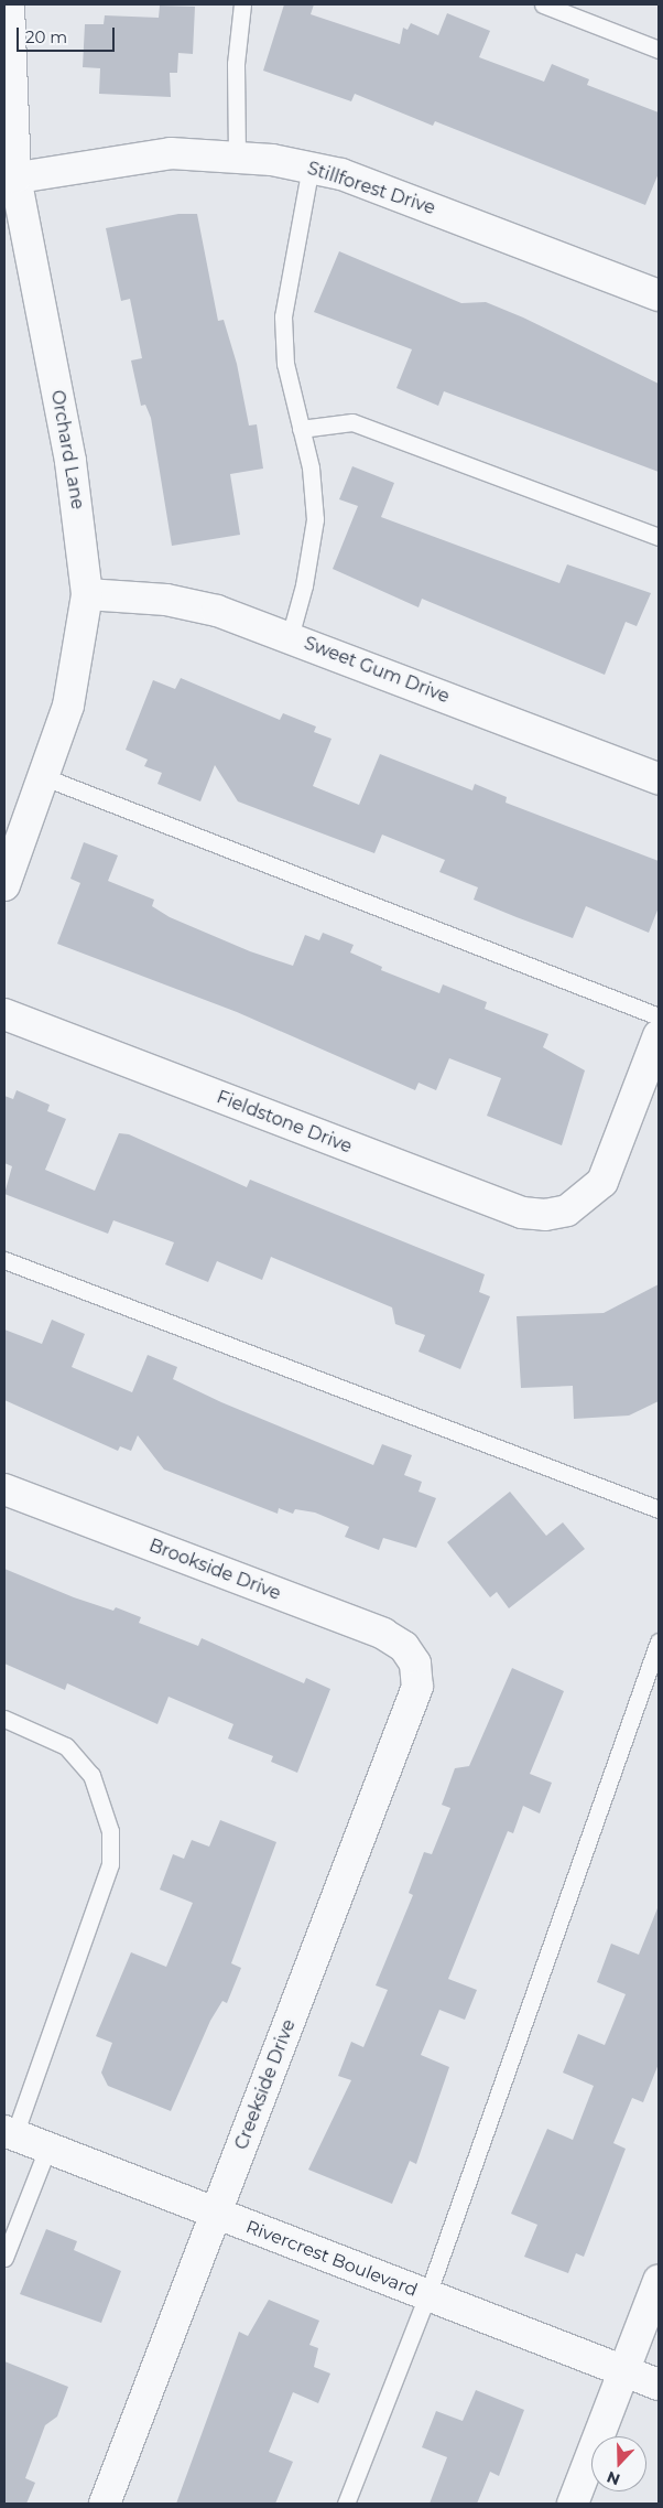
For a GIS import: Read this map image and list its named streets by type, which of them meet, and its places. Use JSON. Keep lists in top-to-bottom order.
{
  "streets": {
    "street": [
      "Stillforest Drive",
      "Orchard Lane",
      "Sweet Gum Drive",
      "Fieldstone Drive",
      "Brookside Drive",
      "Creekside Drive",
      "Rivercrest Boulevard"
    ]
  },
  "crossings": [
    ["Stillforest Drive", "Orchard Lane"],
    ["Orchard Lane", "Sweet Gum Drive"],
    ["Brookside Drive", "Creekside Drive"],
    ["Creekside Drive", "Rivercrest Boulevard"]
  ],
  "scale_bar": "20 m",
  "north": "bottom"
}
